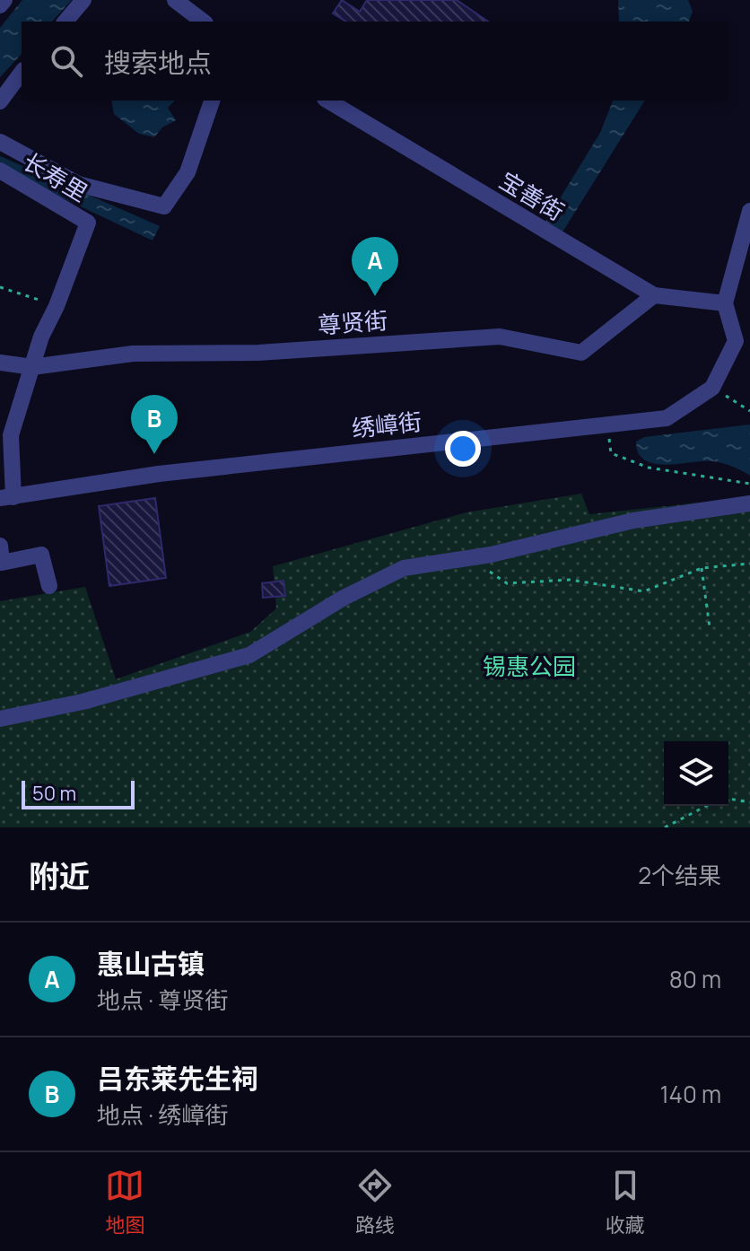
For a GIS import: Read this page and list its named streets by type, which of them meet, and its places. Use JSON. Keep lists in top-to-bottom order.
{
  "streets": {
    "street": [
      "长寿里",
      "宝善街",
      "尊贤街",
      "绣嶂街"
    ]
  },
  "crossings": [
    ["宝善街", "尊贤街"],
    ["宝善街", "绣嶂街"]
  ],
  "parks": ["锡惠公园"],
  "scale_bar": "50 m",
  "page": {
    "search": "搜索地点",
    "pins": ["A", "B"],
    "scale": "50 m",
    "heading": ["附近", "2个结果"],
    "list": [
      {
        "mark": "A",
        "name": "惠山古镇",
        "note": "地点 · 尊贤街",
        "value": "80 m"
      },
      {
        "mark": "B",
        "name": "吕东莱先生祠",
        "note": "地点 · 绣嶂街",
        "value": "140 m"
      }
    ],
    "nav": ["地图", "路线", "收藏"]
  }
}
